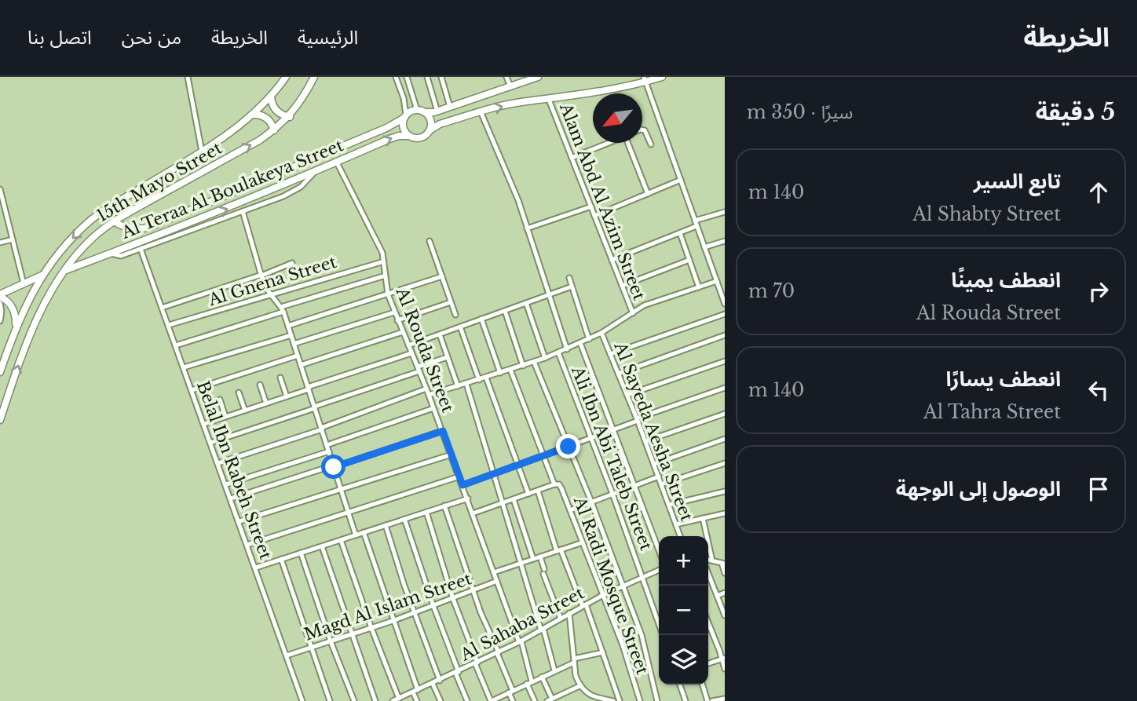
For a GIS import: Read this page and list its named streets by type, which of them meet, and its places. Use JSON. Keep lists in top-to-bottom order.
{
  "streets": {
    "street": [
      "15th Mayo Street",
      "Al Teraa Al Boulakeya Street",
      "Alam Abd Al Azim Street",
      "Al Gnena Street",
      "Al Rouda Street",
      "Al Sayeda Aesha Street",
      "Ali Ibn Abi Taleb Street",
      "Belal Ibn Rabeh Street",
      "Al Radi Mosque Street",
      "Magd Al Islam Street",
      "Al Sahaba Street"
    ]
  },
  "crossings": [
    ["15th Mayo Street", "Al Teraa Al Boulakeya Street"],
    ["Al Teraa Al Boulakeya Street", "Al Rouda Street"],
    ["Al Gnena Street", "Al Rouda Street"],
    ["Al Gnena Street", "Belal Ibn Rabeh Street"],
    ["Al Rouda Street", "Magd Al Islam Street"],
    ["Al Rouda Street", "Al Sahaba Street"],
    ["Ali Ibn Abi Taleb Street", "Al Sahaba Street"],
    ["Belal Ibn Rabeh Street", "Magd Al Islam Street"],
    ["Al Radi Mosque Street", "Al Sahaba Street"]
  ],
  "north": "bottom left",
  "page": {
    "header": "الخريطة",
    "nav": [
      "الرئيسية",
      "الخريطة",
      "من نحن",
      "اتصل بنا"
    ],
    "heading": ["5 دقيقة", "سيرًا · 350 m"],
    "list": [
      ["تابع السير", "Al Shabty Street", "140 m"],
      ["انعطف يمينًا", "Al Rouda Street", "70 m"],
      ["انعطف يسارًا", "Al Tahra Street", "140 m"],
      "الوصول إلى الوجهة"
    ],
    "map_buttons": ["+", "−"]
  }
}
